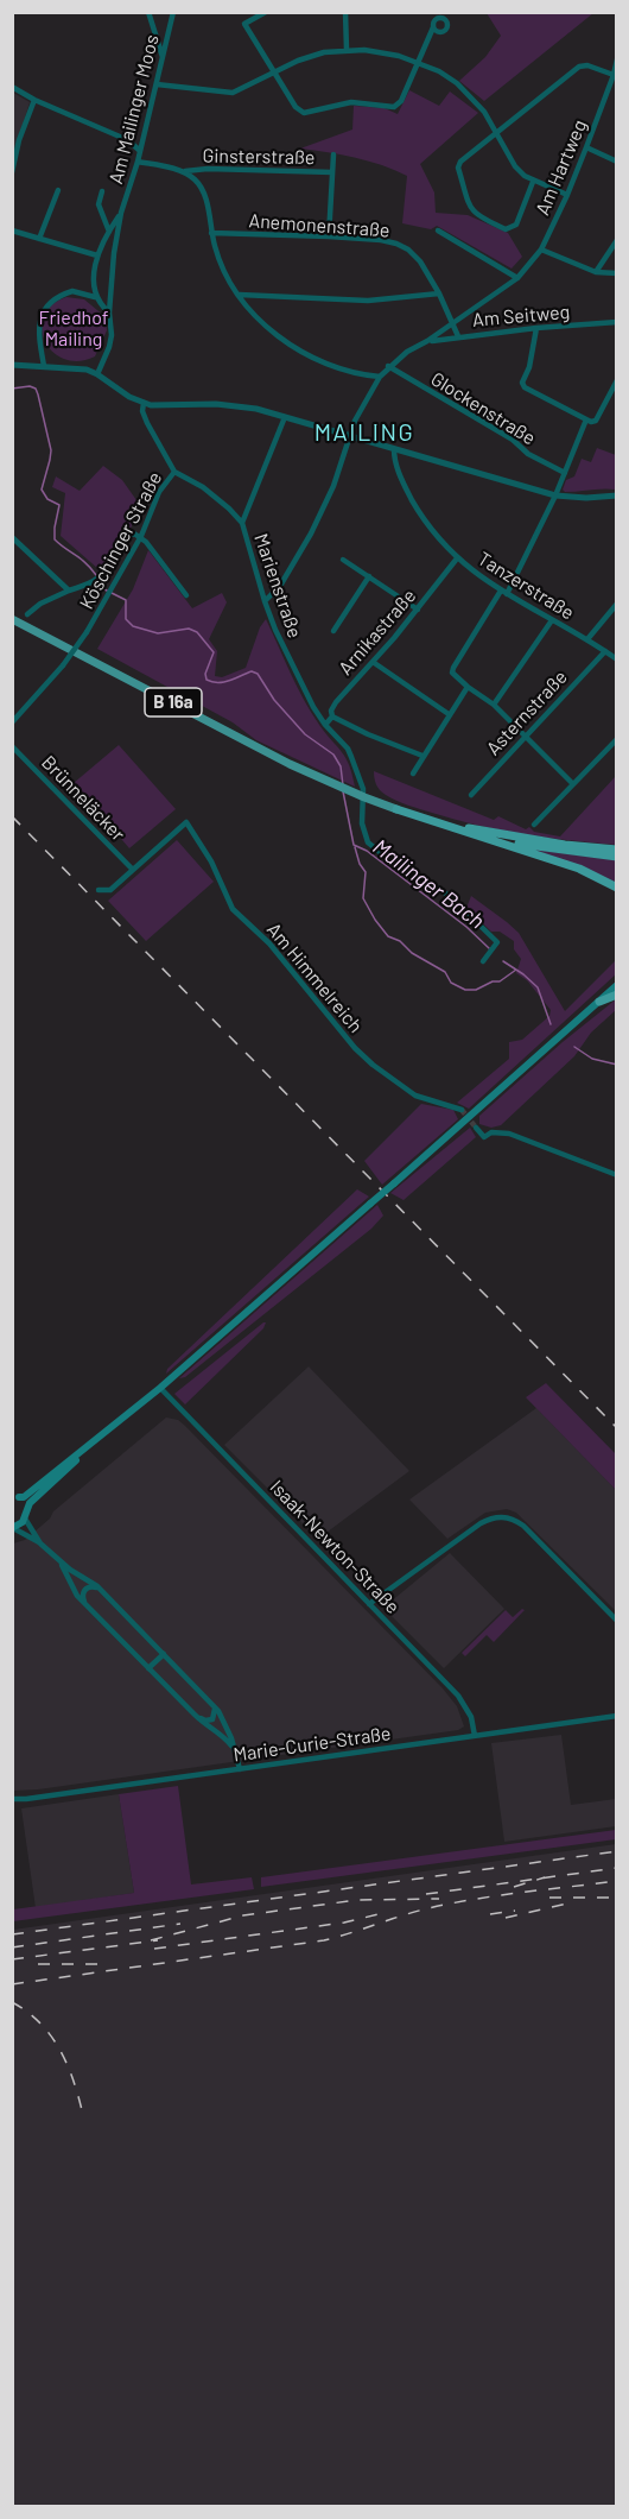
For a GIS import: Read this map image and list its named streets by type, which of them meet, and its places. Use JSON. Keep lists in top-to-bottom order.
{
  "streets": {
    "highway": ["B 16a"],
    "street": [
      "Am Mailinger Moos",
      "Ginsterstraße",
      "Am Hartweg",
      "Anemonenstraße",
      "Am Seitweg",
      "Glockenstraße",
      "Köschinger Straße",
      "Marienstraße",
      "Tanzerstraße",
      "Arnikastraße",
      "Asternstraße",
      "Brünneläcker",
      "Am Himmelreich",
      "Isaak-Newton-Straße",
      "Marie-Curie-Straße"
    ]
  },
  "crossings": [
    ["Am Mailinger Moos", "Ginsterstraße"],
    ["Ginsterstraße", "Anemonenstraße"],
    ["Am Hartweg", "Anemonenstraße"],
    ["Am Hartweg", "Am Seitweg"],
    ["Am Hartweg", "Glockenstraße"],
    ["Am Hartweg", "Marienstraße"],
    ["Anemonenstraße", "Am Seitweg"],
    ["Köschinger Straße", "Marienstraße"],
    ["Marienstraße", "Arnikastraße"],
    ["Marienstraße", "B 16a"],
    ["Tanzerstraße", "Arnikastraße"],
    ["Tanzerstraße", "Asternstraße"],
    ["Brünneläcker", "Am Himmelreich"],
    ["Isaak-Newton-Straße", "Marie-Curie-Straße"]
  ],
  "districts": ["MAILING"],
  "water": ["Mailinger Bach"],
  "parks": ["Friedhof Mailing"]
}
